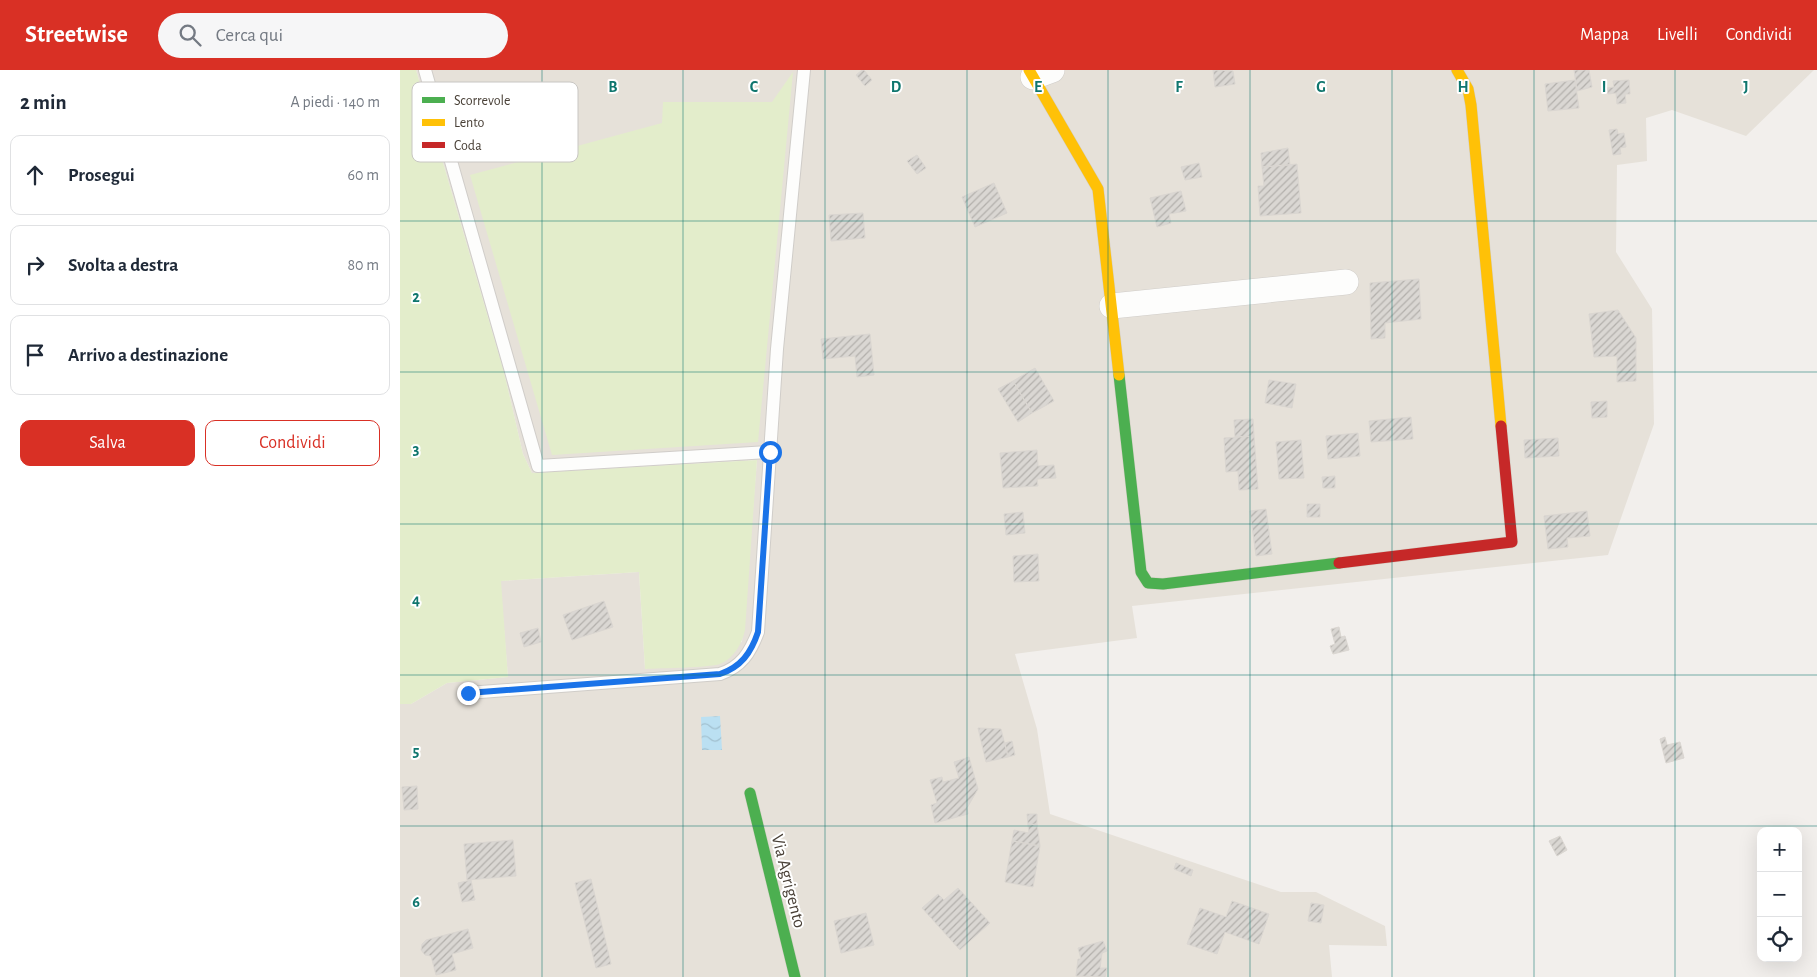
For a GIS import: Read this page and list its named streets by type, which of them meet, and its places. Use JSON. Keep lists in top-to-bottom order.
{
  "streets": {
    "street": ["Via Agrigento"]
  },
  "legend": ["Scorrevole", "Lento", "Coda"],
  "page": {
    "header": "Streetwise",
    "search": "Cerca qui",
    "nav": ["Mappa", "Livelli", "Condividi"],
    "heading": ["2 min", "A piedi · 140 m"],
    "list": [
      ["Prosegui", "60 m"],
      ["Svolta a destra", "80 m"],
      "Arrivo a destinazione"
    ],
    "buttons": ["Salva", "Condividi"],
    "map_buttons": ["+", "−"]
  },
  "grid": {
    "columns": [
      "B",
      "C",
      "D",
      "E",
      "F",
      "G",
      "H",
      "I",
      "J"
    ],
    "rows": [
      "2",
      "3",
      "4",
      "5",
      "6"
    ]
  }
}
